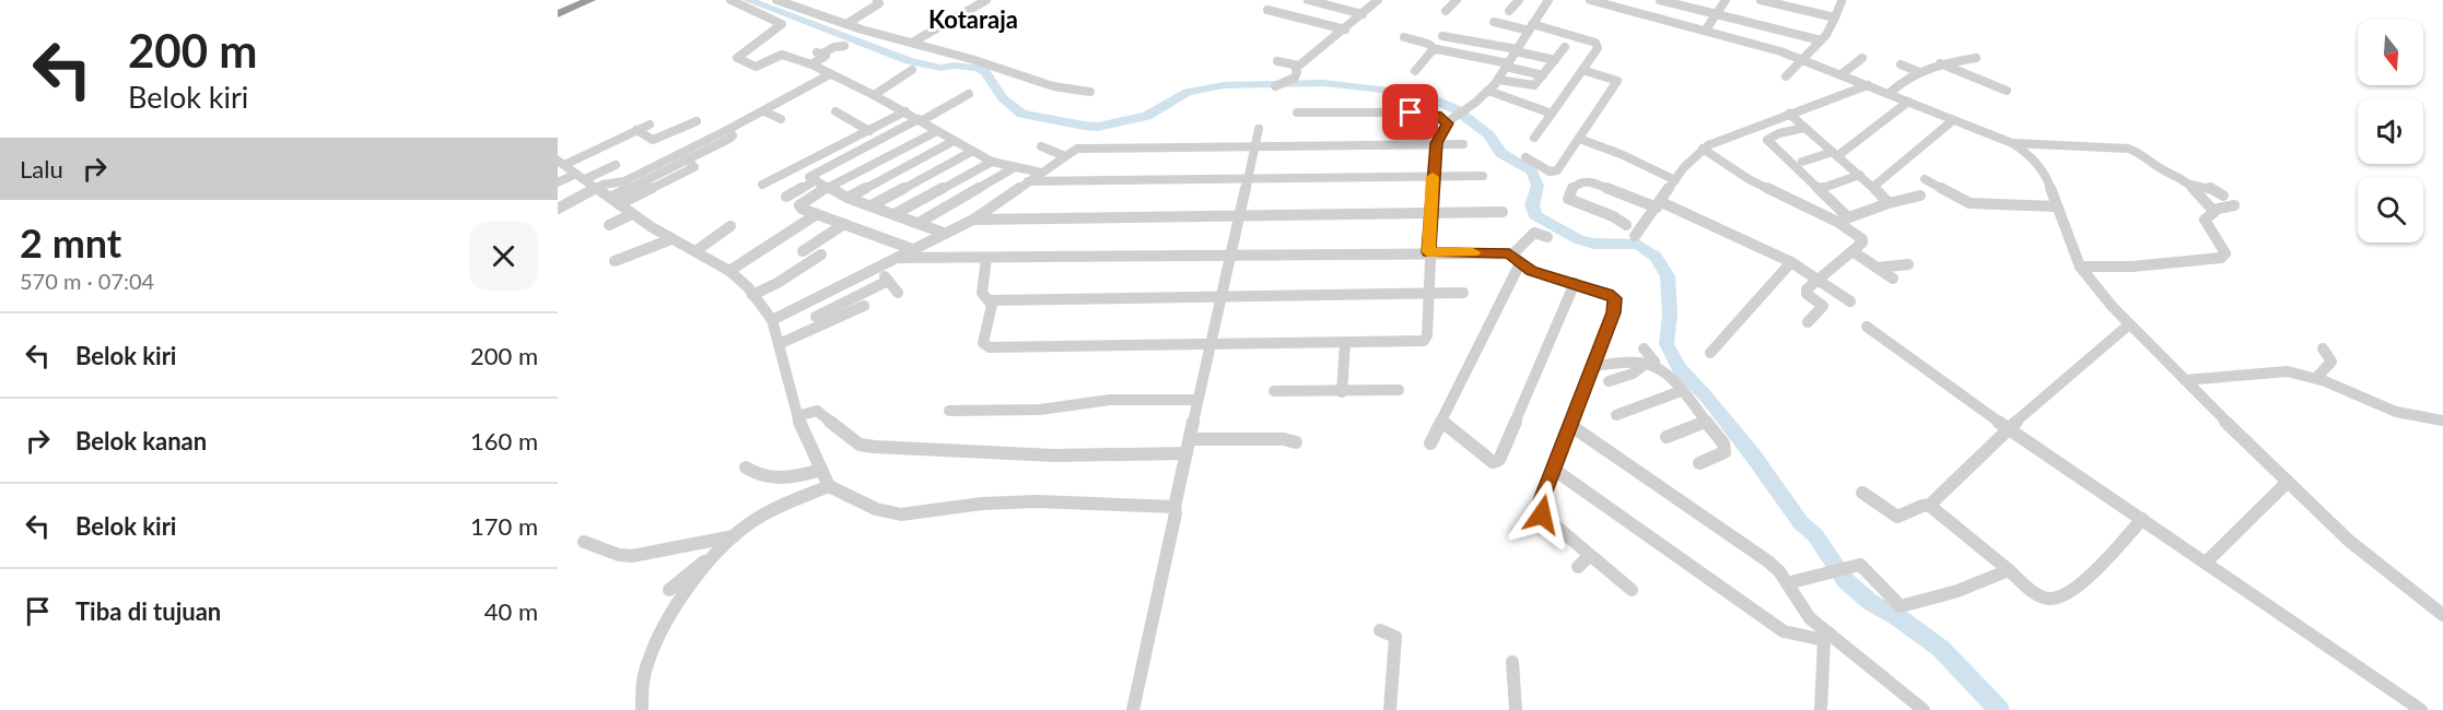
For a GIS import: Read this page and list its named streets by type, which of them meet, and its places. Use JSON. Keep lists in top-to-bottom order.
{
  "districts": ["Kotaraja"],
  "north": "bottom",
  "page": {
    "turn": ["200 m", "Belok kiri"],
    "then": "Lalu",
    "heading": ["2 mnt", "570 m · 07:04"],
    "list": [
      {
        "name": "Belok kiri",
        "value": "200 m"
      },
      {
        "name": "Belok kanan",
        "value": "160 m"
      },
      {
        "name": "Belok kiri",
        "value": "170 m"
      },
      {
        "name": "Tiba di tujuan",
        "value": "40 m"
      }
    ]
  }
}
